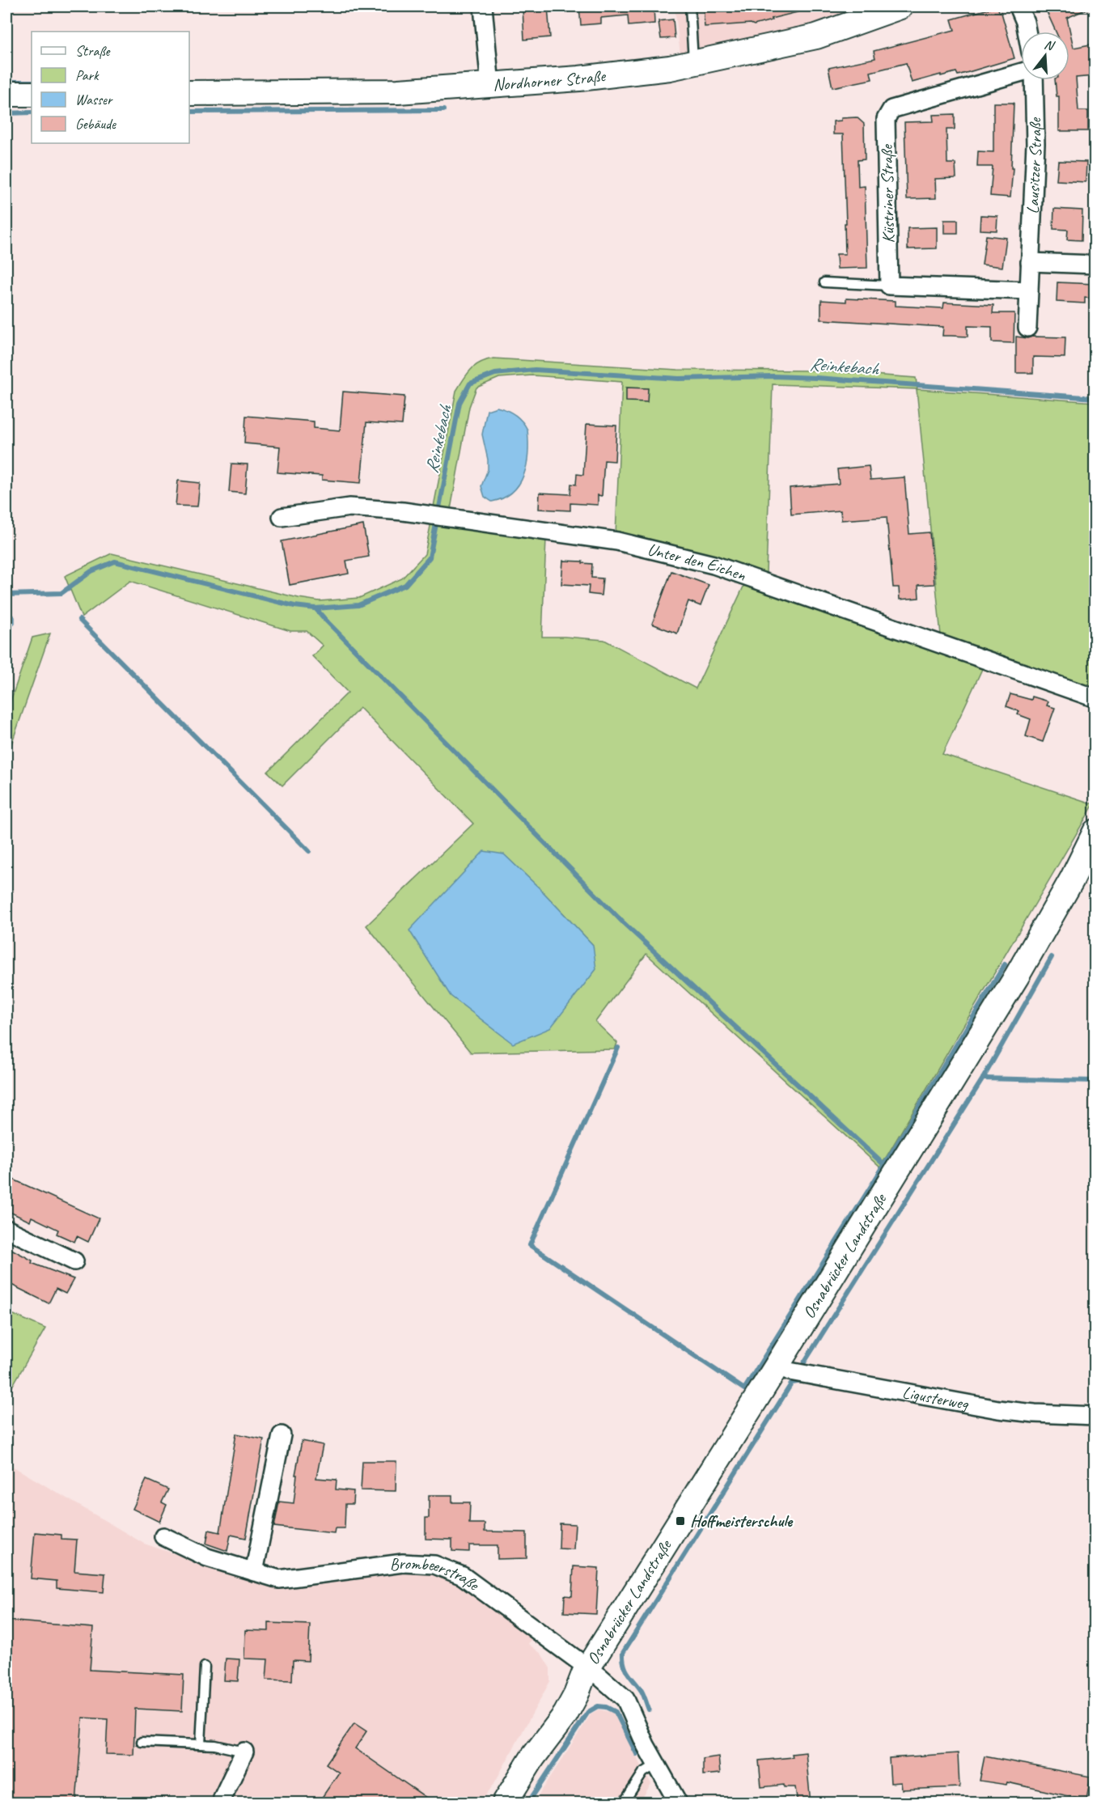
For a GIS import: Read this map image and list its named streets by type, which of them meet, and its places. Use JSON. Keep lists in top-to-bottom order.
{
  "streets": {
    "street": [
      "Nordhorner Straße",
      "Lausitzer Straße",
      "Küstriner Straße",
      "Unter den Eichen",
      "Osnabrücker Landstraße",
      "Ligusterweg",
      "Brombeerstraße"
    ]
  },
  "crossings": [
    ["Osnabrücker Landstraße", "Ligusterweg"],
    ["Osnabrücker Landstraße", "Brombeerstraße"]
  ],
  "water": ["Reinkebach"],
  "places": {
    "transit": ["Hoffmeisterschule"]
  },
  "legend": [
    "Straße",
    "Park",
    "Wasser",
    "Gebäude"
  ],
  "north": "top"
}
